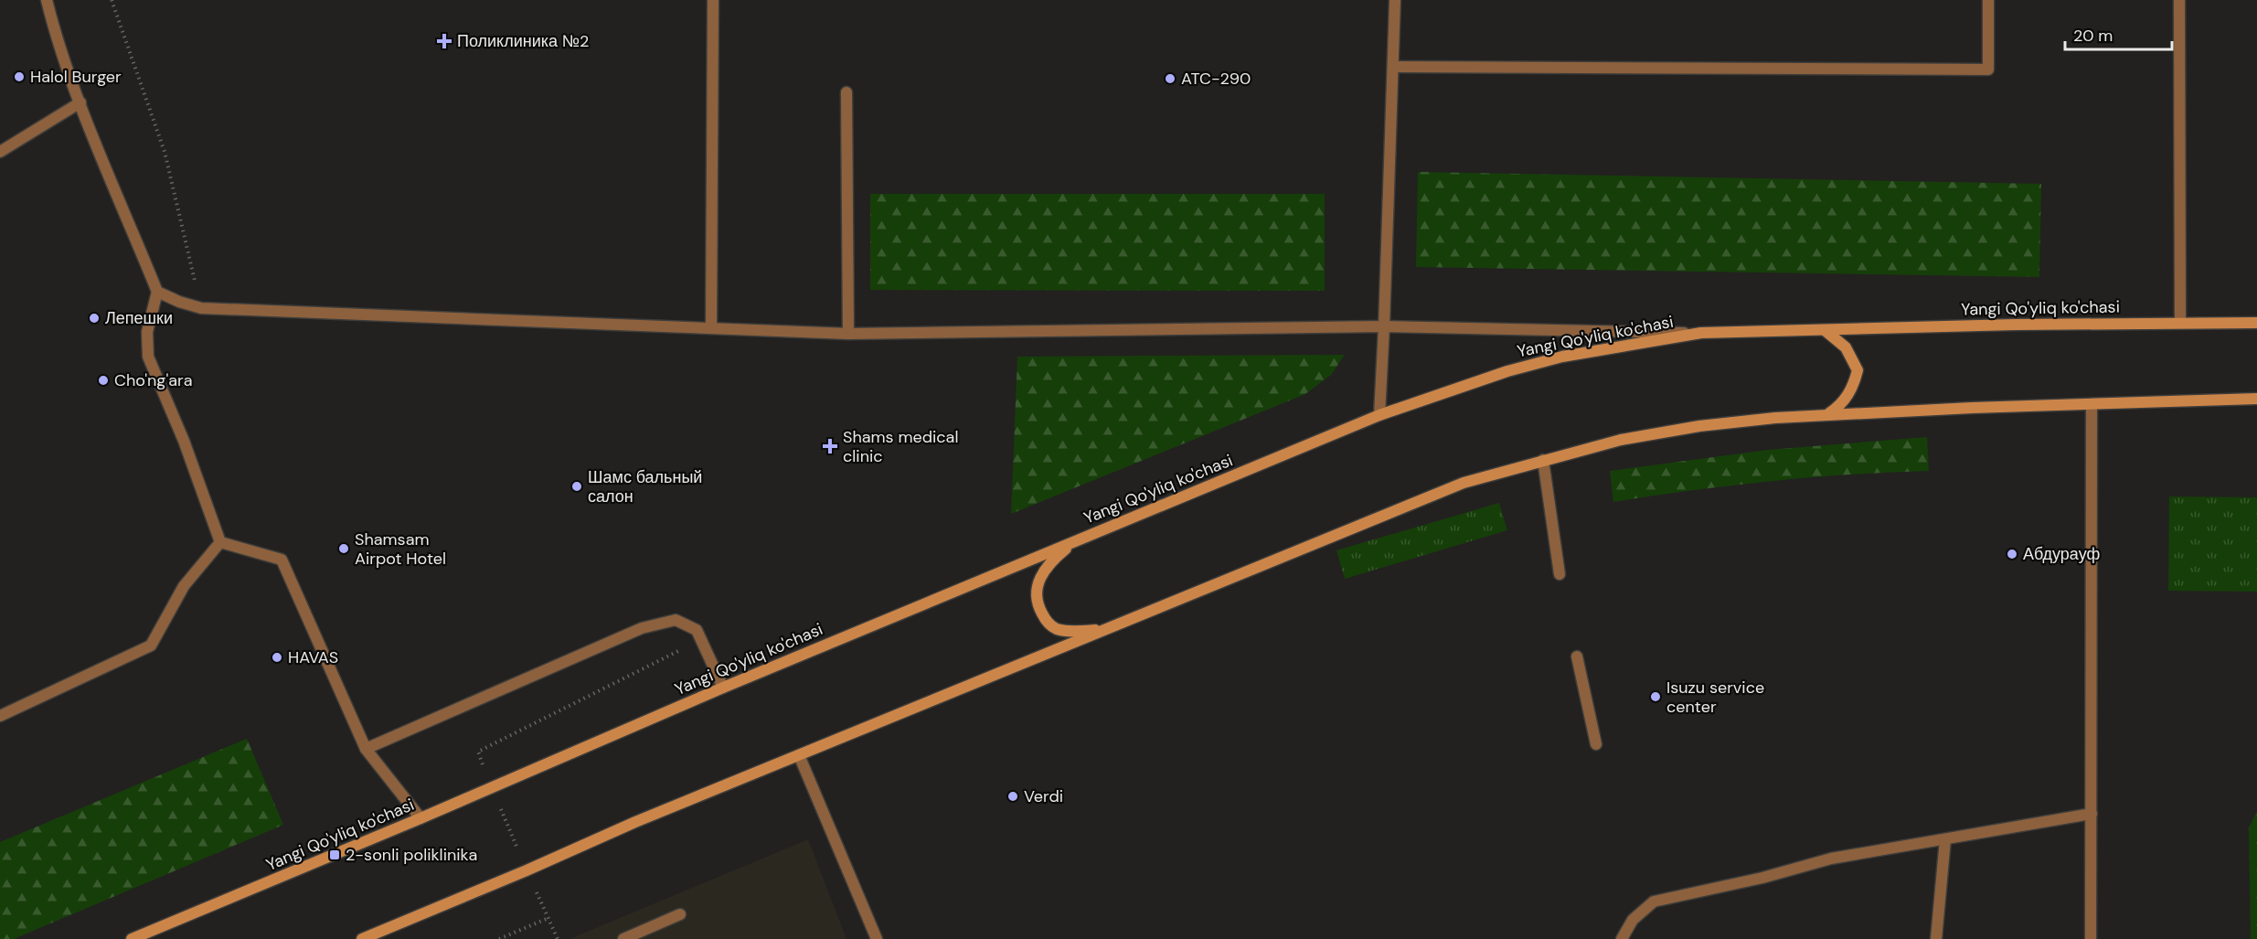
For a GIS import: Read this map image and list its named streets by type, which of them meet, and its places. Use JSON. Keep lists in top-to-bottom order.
{
  "streets": {
    "main road": ["Yangi Qo'yliq ko'chasi"]
  },
  "places": {
    "health": ["Поликлиника №2", "Shams medical clinic"],
    "other": [
      "Halol Burger",
      "ATC-290",
      "Лепешки",
      "Cho'ng'ara",
      "Шамс бальный салон",
      "Shamsam Airpot Hotel",
      "Абдурауф",
      "HAVAS",
      "Isuzu service center",
      "Verdi"
    ],
    "transit": ["2-sonli poliklinika"]
  },
  "scale_bar": "20 m"
}
